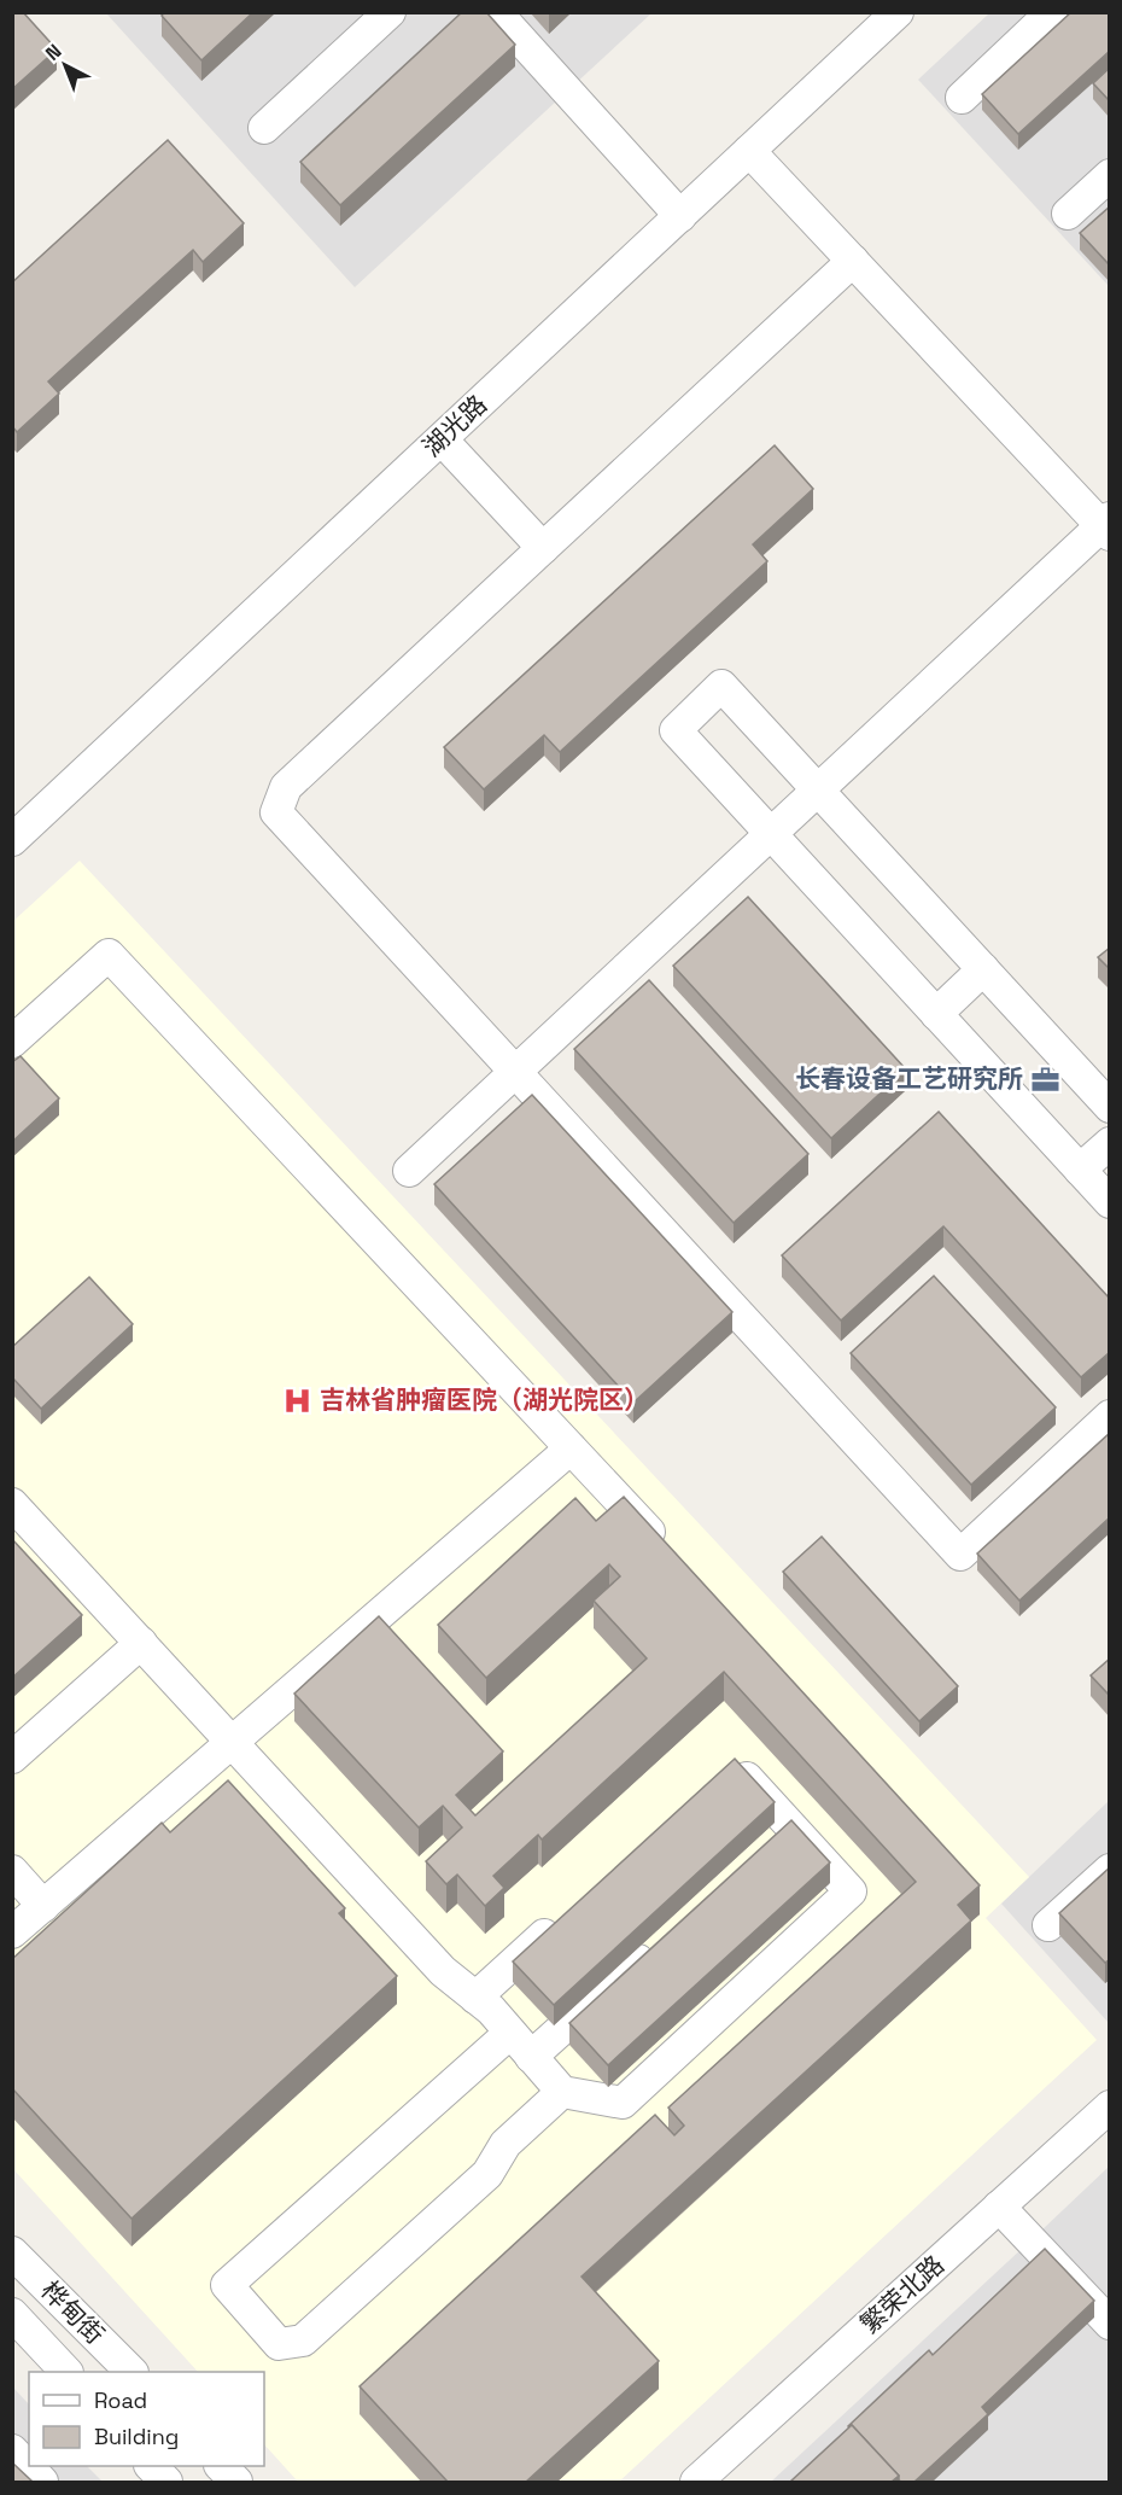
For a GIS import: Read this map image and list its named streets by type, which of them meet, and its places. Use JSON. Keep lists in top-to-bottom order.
{
  "streets": {
    "street": ["湖光路", "繁荣北路", "桦甸街"]
  },
  "places": {
    "office": ["长春设备工艺研究所"],
    "hospital": ["吉林省肿瘤医院（湖光院区）"]
  },
  "legend": ["Road", "Building"],
  "north": "top left"
}
